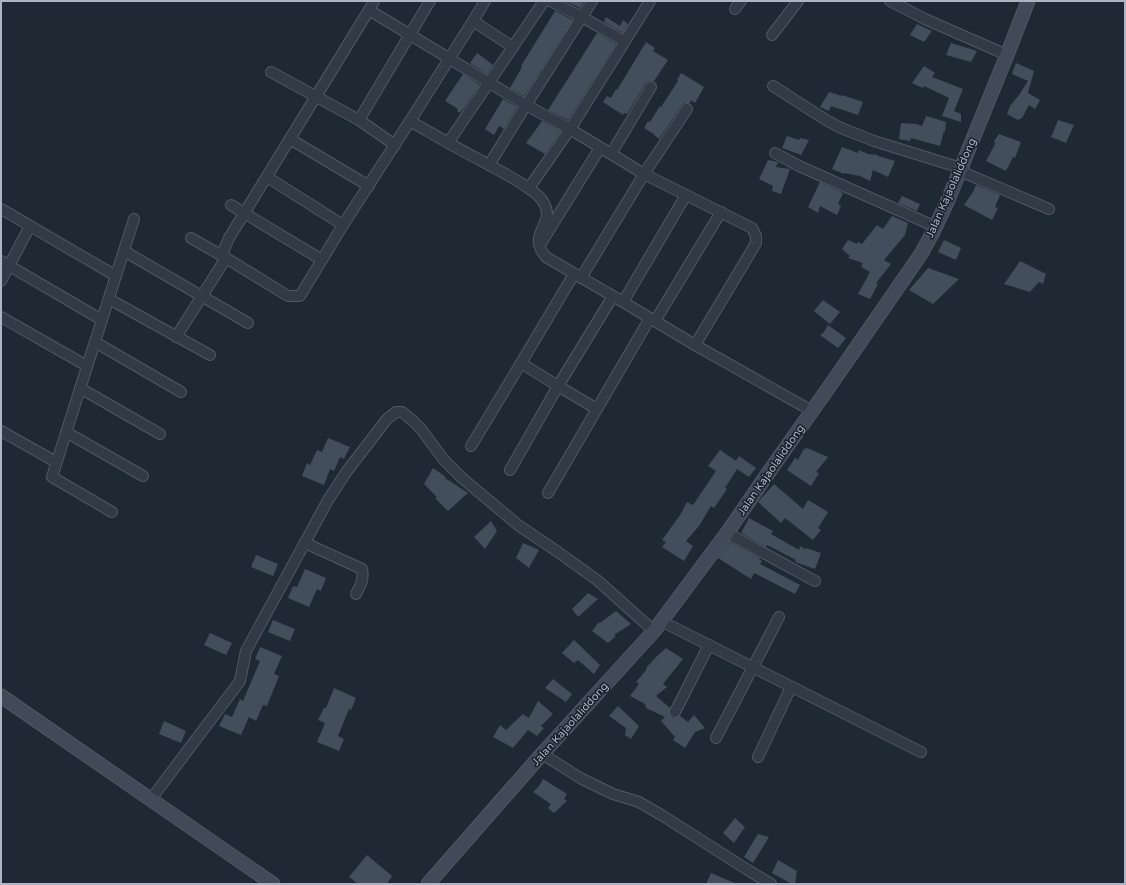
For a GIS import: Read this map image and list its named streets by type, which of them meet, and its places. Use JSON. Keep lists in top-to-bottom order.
{
  "streets": {
    "street": ["Jalan Kajaolaliddong"]
  }
}
